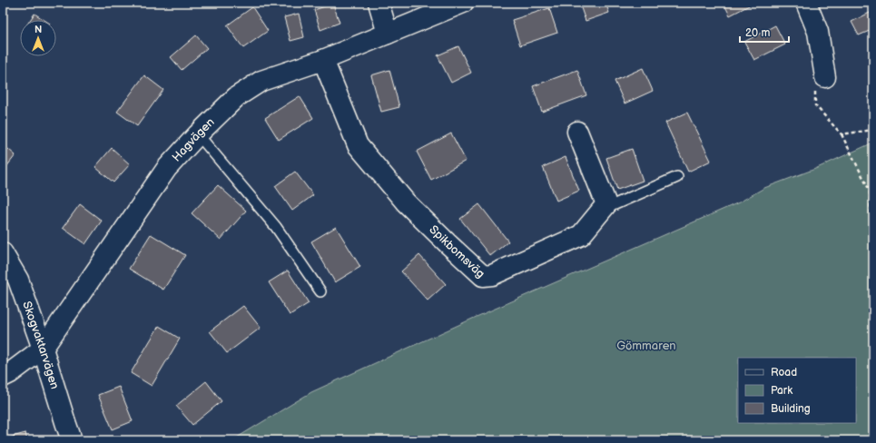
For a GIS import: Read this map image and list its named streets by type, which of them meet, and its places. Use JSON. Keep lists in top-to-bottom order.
{
  "streets": {
    "street": ["Hagvägen", "Spikbomsväg", "Skogvaktarvägen"]
  },
  "crossings": [
    ["Hagvägen", "Spikbomsväg"],
    ["Hagvägen", "Skogvaktarvägen"]
  ],
  "parks": ["Gömmaren"],
  "legend": ["Road", "Park", "Building"],
  "scale_bar": "20 m",
  "north": "top"
}
